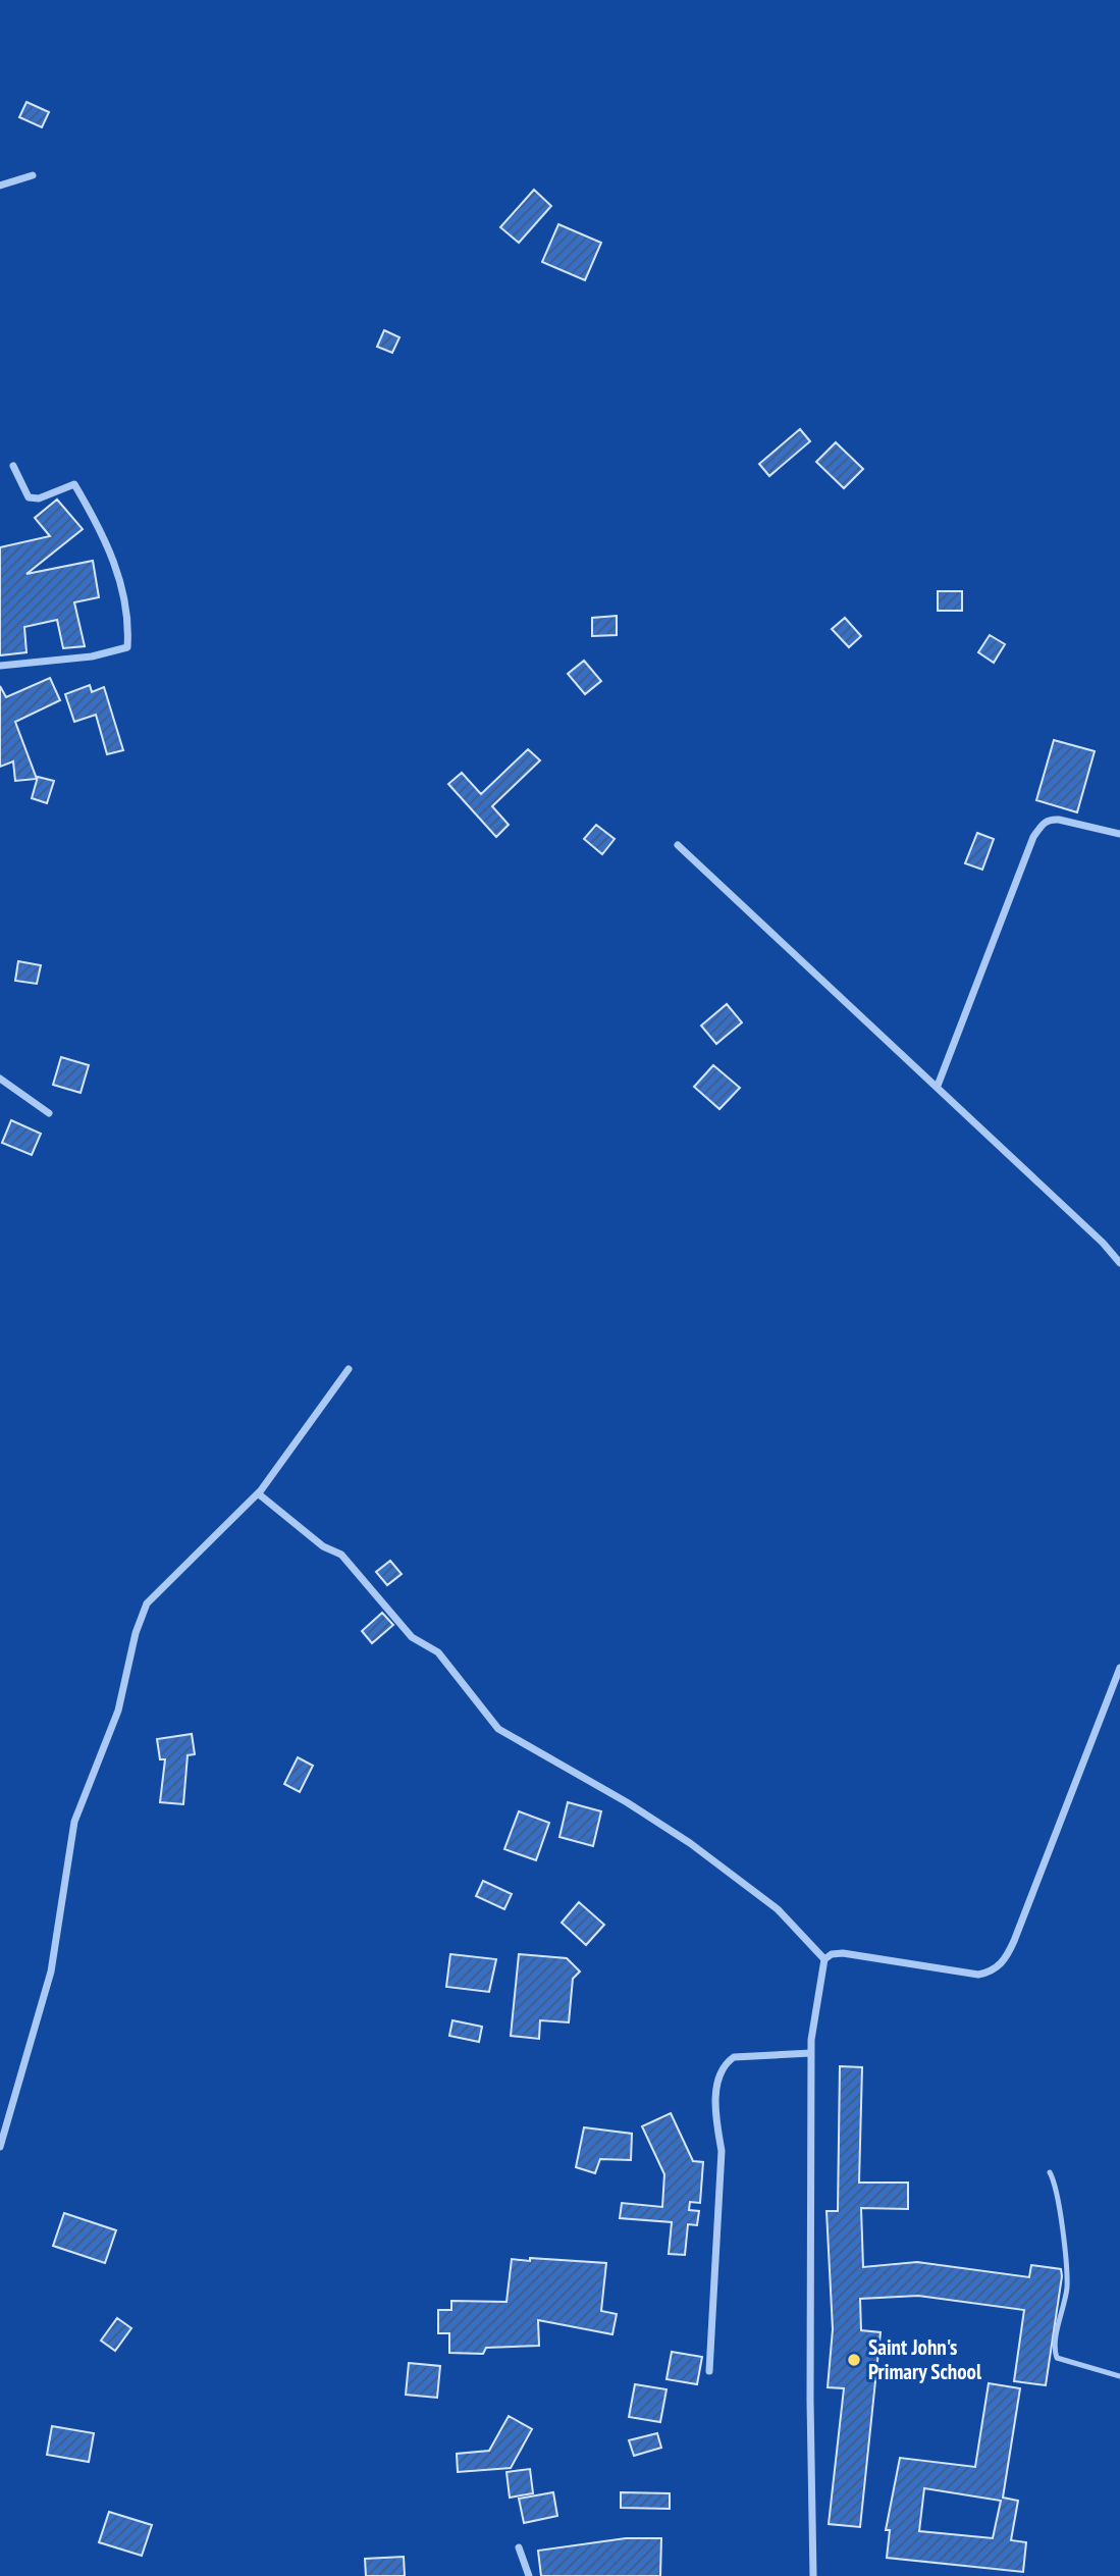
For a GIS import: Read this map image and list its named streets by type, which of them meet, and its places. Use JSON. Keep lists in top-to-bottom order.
{
  "places": ["Saint John's Primary School"]
}
